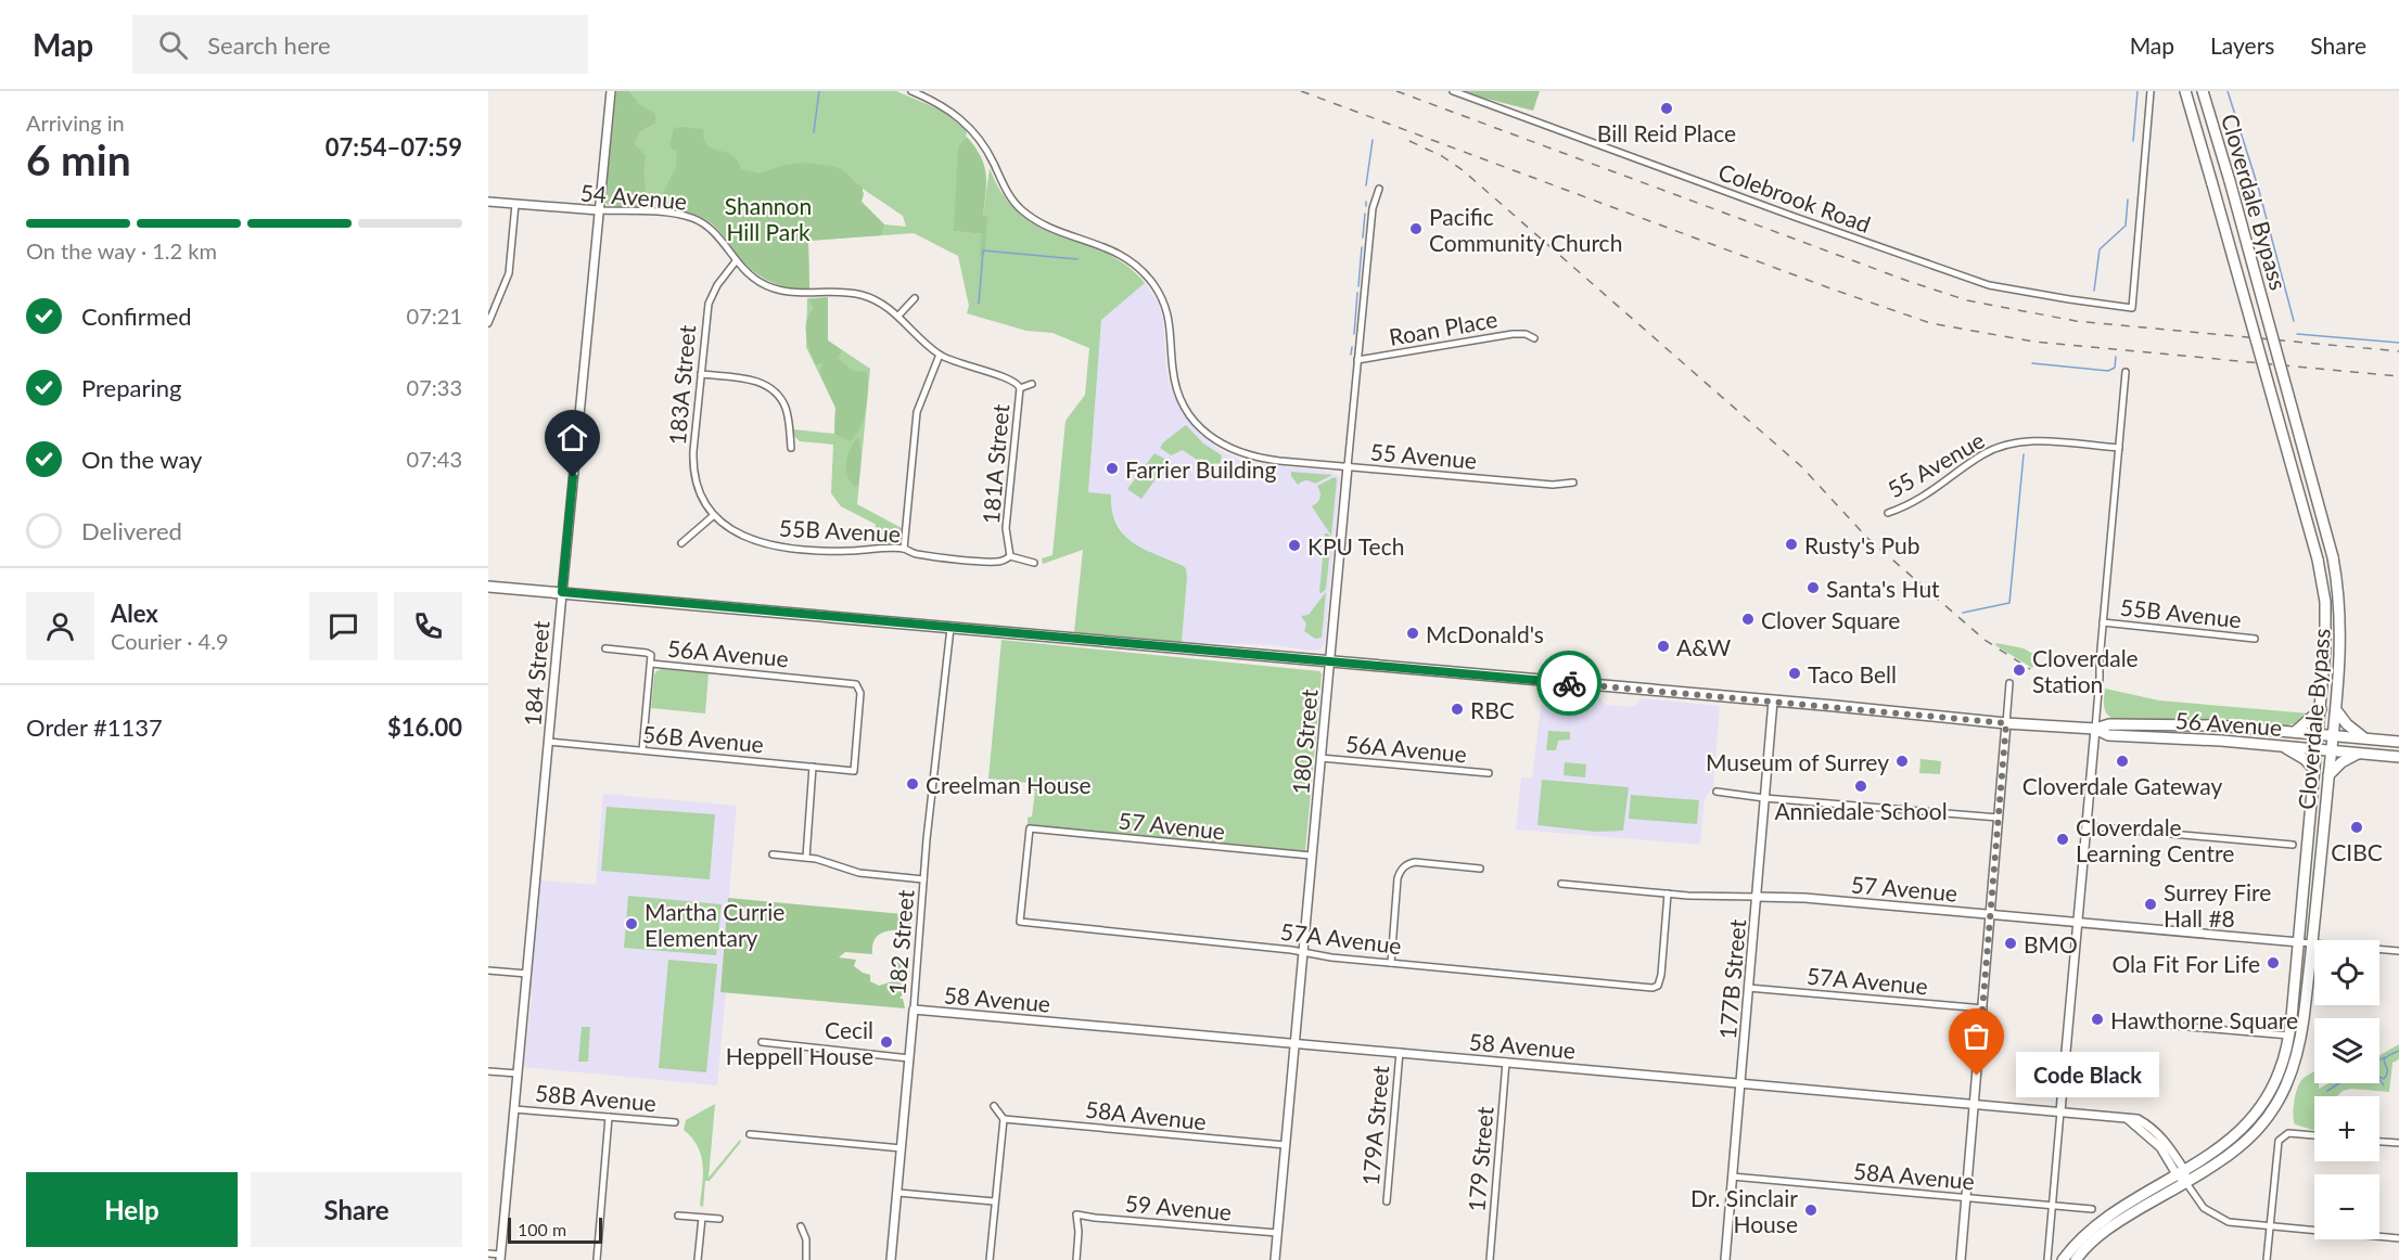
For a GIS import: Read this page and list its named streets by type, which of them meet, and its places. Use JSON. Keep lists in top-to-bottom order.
{
  "streets": {
    "highway": ["Cloverdale Bypass", "56 Avenue"],
    "street": [
      "54 Avenue",
      "Colebrook Road",
      "Roan Place",
      "183A Street",
      "55 Avenue",
      "181A Street",
      "55B Avenue",
      "56A Avenue",
      "184 Street",
      "56B Avenue",
      "180 Street",
      "57 Avenue",
      "57A Avenue",
      "182 Street",
      "177B Street",
      "58 Avenue",
      "58B Avenue",
      "58A Avenue",
      "179A Street",
      "179 Street",
      "59 Avenue"
    ]
  },
  "crossings": [
    ["54 Avenue", "183A Street"],
    ["54 Avenue", "181A Street"],
    ["54 Avenue", "184 Street"],
    ["Cloverdale Bypass", "56 Avenue"],
    ["Cloverdale Bypass", "57 Avenue"],
    ["Cloverdale Bypass", "58 Avenue"],
    ["Roan Place", "180 Street"],
    ["183A Street", "55B Avenue"],
    ["55 Avenue", "180 Street"],
    ["181A Street", "55B Avenue"],
    ["56A Avenue", "56B Avenue"],
    ["56A Avenue", "180 Street"],
    ["184 Street", "56 Avenue"],
    ["184 Street", "56B Avenue"],
    ["184 Street", "58B Avenue"],
    ["56 Avenue", "180 Street"],
    ["56 Avenue", "182 Street"],
    ["56 Avenue", "177B Street"],
    ["180 Street", "57 Avenue"],
    ["180 Street", "57A Avenue"],
    ["180 Street", "58 Avenue"],
    ["180 Street", "58A Avenue"],
    ["180 Street", "59 Avenue"],
    ["57 Avenue", "57A Avenue"],
    ["57 Avenue", "177B Street"],
    ["57A Avenue", "177B Street"],
    ["182 Street", "58 Avenue"],
    ["177B Street", "58 Avenue"],
    ["177B Street", "58A Avenue"],
    ["58 Avenue", "179A Street"],
    ["58 Avenue", "179 Street"]
  ],
  "parks": ["Shannon Hill Park"],
  "places": [
    "Bill Reid Place",
    "Pacific Community Church",
    "Farrier Building",
    "Rusty's Pub",
    "KPU Tech",
    "Santa's Hut",
    "Clover Square",
    "McDonald's",
    "A&W",
    "Cloverdale Station",
    "Taco Bell",
    "RBC",
    "Museum of Surrey",
    "Cloverdale Gateway",
    "Creelman House",
    "Anniedale School",
    "CIBC",
    "Cloverdale Learning Centre",
    "Surrey Fire Hall #8",
    "Martha Currie Elementary",
    "BMO",
    "Ola Fit For Life",
    "Hawthorne Square",
    "Cecil Heppell House",
    "Code Black",
    "Dr. Sinclair House"
  ],
  "scale_bar": "100 m",
  "page": {
    "header": "Map",
    "search": "Search here",
    "nav": ["Map", "Layers", "Share"],
    "heading": ["6 min", "Arriving in", "07:54–07:59"],
    "panel": [
      "Alex",
      "Courier · 4.9",
      "Order #1137",
      "$16.00"
    ],
    "bar": "On the way · 1.2 km",
    "list": [
      ["Confirmed", "07:21"],
      ["Preparing", "07:33"],
      ["On the way", "07:43"],
      "Delivered"
    ],
    "map_buttons": ["+", "−"],
    "bubble": "Code Black",
    "buttons": ["Help", "Share"],
    "scale": "100 m"
  }
}
